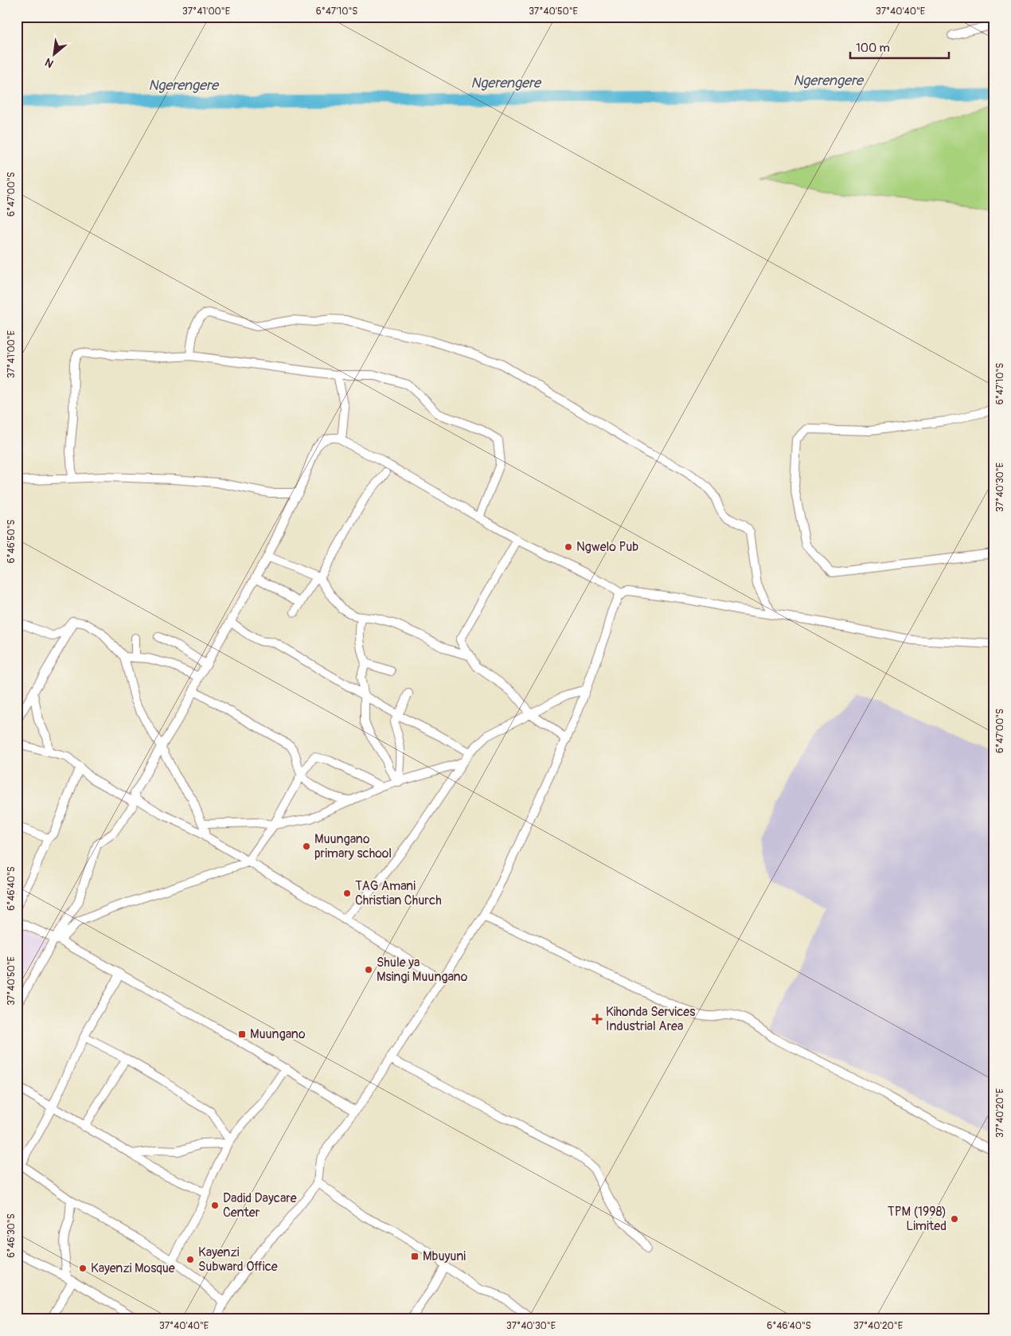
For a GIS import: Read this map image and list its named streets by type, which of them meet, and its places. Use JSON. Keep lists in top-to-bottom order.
{
  "water": ["Ngerengere"],
  "places": {
    "other": [
      "Ngwelo Pub",
      "Muungano primary school",
      "TAG Amani Christian Church",
      "Shule ya Msingi Muungano",
      "Dadid Daycare Center",
      "TPM (1998) Limited",
      "Kayenzi Subward Office",
      "Kayenzi Mosque"
    ],
    "health": ["Kihonda Services Industrial Area"],
    "transit": ["Muungano", "Mbuyuni"]
  },
  "scale_bar": "100 m",
  "north": "bottom left",
  "coordinates": [
    "37°41'00\"E",
    "6°47'10\"S",
    "37°40'50\"E",
    "37°40'40\"E",
    "6°47'00\"S",
    "37°40'30\"E",
    "6°46'50\"S",
    "6°46'40\"S",
    "37°40'20\"E",
    "6°46'30\"S"
  ]
}
